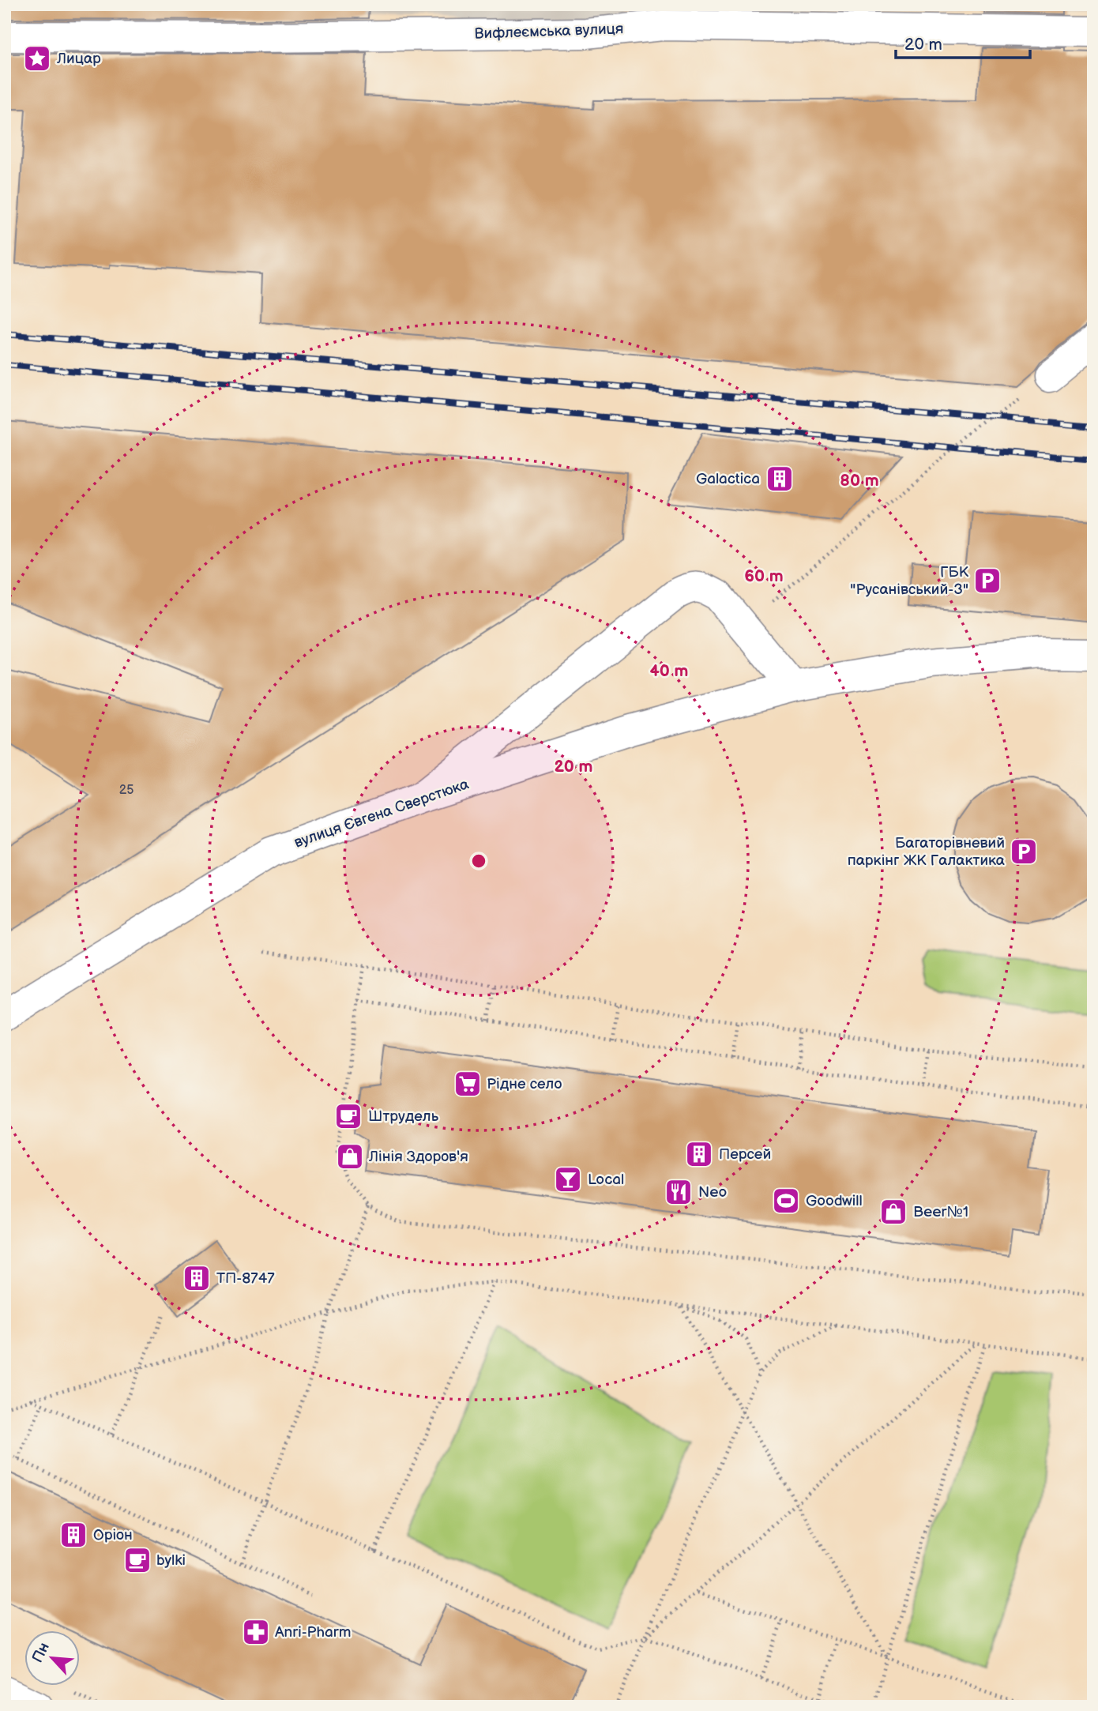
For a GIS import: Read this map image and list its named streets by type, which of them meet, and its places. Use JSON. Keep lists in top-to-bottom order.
{
  "streets": {
    "main road": ["Вифлеємська вулиця", "вулиця Євгена Сверстюка"]
  },
  "places": {
    "place": ["Лицар"],
    "building": [
      "Galactica",
      "Персей",
      "ТП-8747",
      "Оріон"
    ],
    "parking": ["ГБК \"Русанівський-3\"", "Багаторівневий паркінг ЖК Галактика"],
    "supermarket": ["Рідне село"],
    "cafe": ["Штрудель", "bylki"],
    "shop": ["Лінія Здоров'я", "Beer№1"],
    "bar": ["Local"],
    "restaurant": ["Neo"],
    "sports": ["Goodwill"],
    "pharmacy": ["Anri-Pharm"]
  },
  "house_numbers": ["25"],
  "scale_bar": "20 m",
  "north": "top left",
  "rings": [
    "80 m",
    "60 m",
    "40 m",
    "20 m"
  ]
}
